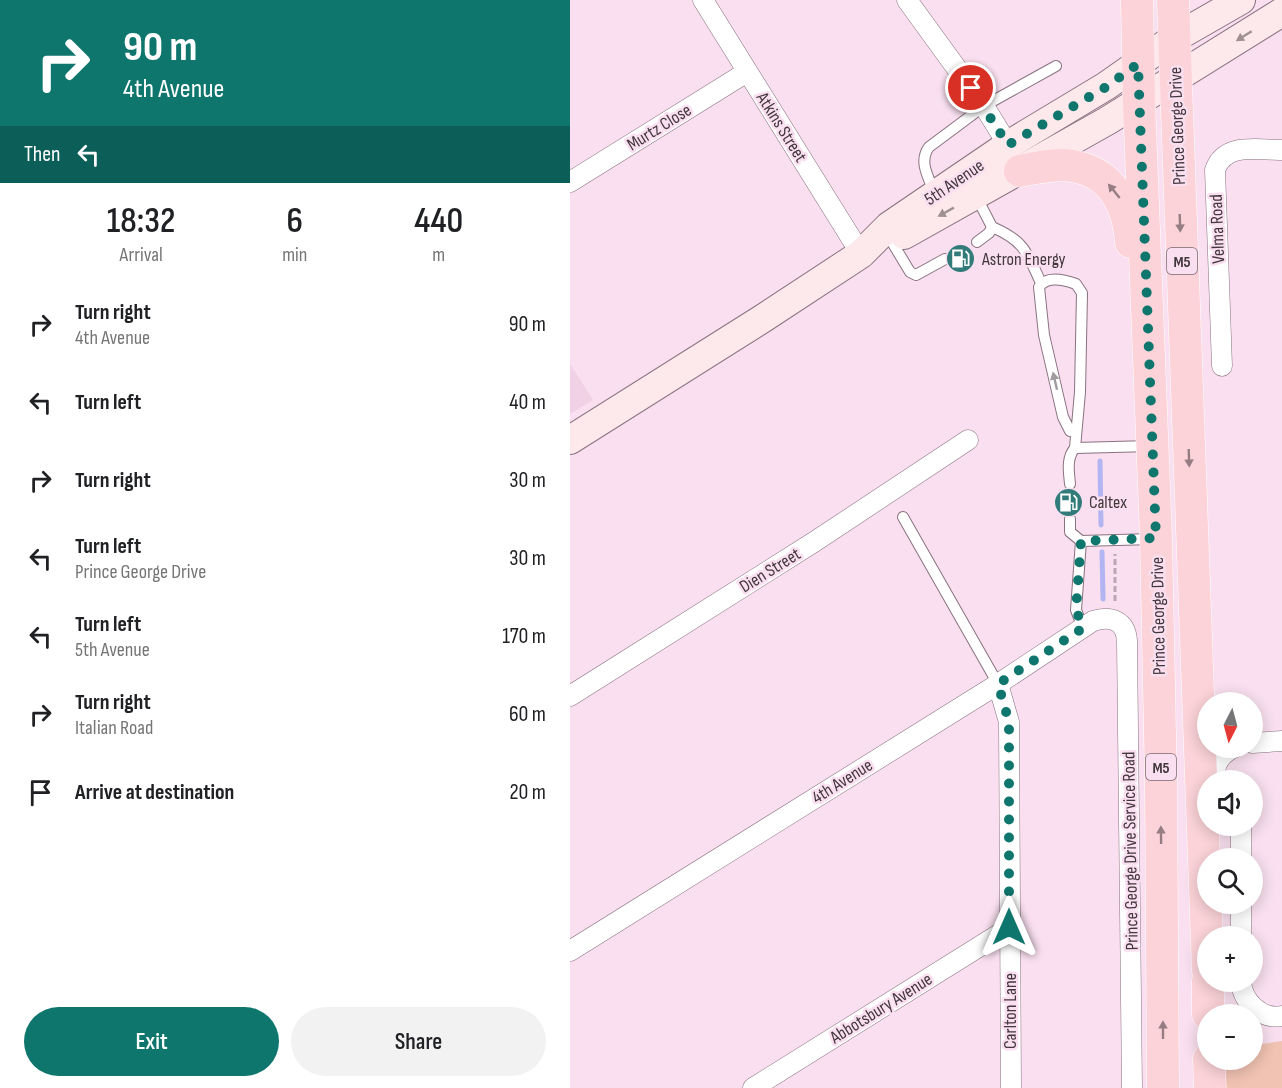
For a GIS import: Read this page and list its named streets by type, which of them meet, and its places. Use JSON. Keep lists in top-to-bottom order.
{
  "streets": {
    "main road": ["Prince George Drive", "5th Avenue", "M5"],
    "street": [
      "Murtz Close",
      "Atkins Street",
      "Velma Road",
      "Dien Street",
      "4th Avenue",
      "Prince George Drive Service Road",
      "Abbotsbury Avenue",
      "Carlton Lane"
    ]
  },
  "crossings": [
    ["Prince George Drive", "5th Avenue"],
    ["Murtz Close", "Atkins Street"],
    ["Atkins Street", "5th Avenue"],
    ["4th Avenue", "Prince George Drive Service Road"],
    ["4th Avenue", "Carlton Lane"],
    ["Abbotsbury Avenue", "Carlton Lane"]
  ],
  "places": {
    "fuel station": ["Astron Energy", "Caltex"]
  },
  "north": "bottom",
  "page": {
    "turn": ["90 m", "4th Avenue"],
    "then": "Then",
    "eta": [
      "18:32",
      "Arrival",
      "6",
      "min",
      "440",
      "m"
    ],
    "list": [
      {
        "name": "Turn right",
        "note": "4th Avenue",
        "value": "90 m"
      },
      {
        "name": "Turn left",
        "value": "40 m"
      },
      {
        "name": "Turn right",
        "value": "30 m"
      },
      {
        "name": "Turn left",
        "note": "Prince George Drive",
        "value": "30 m"
      },
      {
        "name": "Turn left",
        "note": "5th Avenue",
        "value": "170 m"
      },
      {
        "name": "Turn right",
        "note": "Italian Road",
        "value": "60 m"
      },
      {
        "name": "Arrive at destination",
        "value": "20 m"
      }
    ],
    "map_buttons": ["+", "−"],
    "buttons": ["Exit", "Share"]
  }
}
